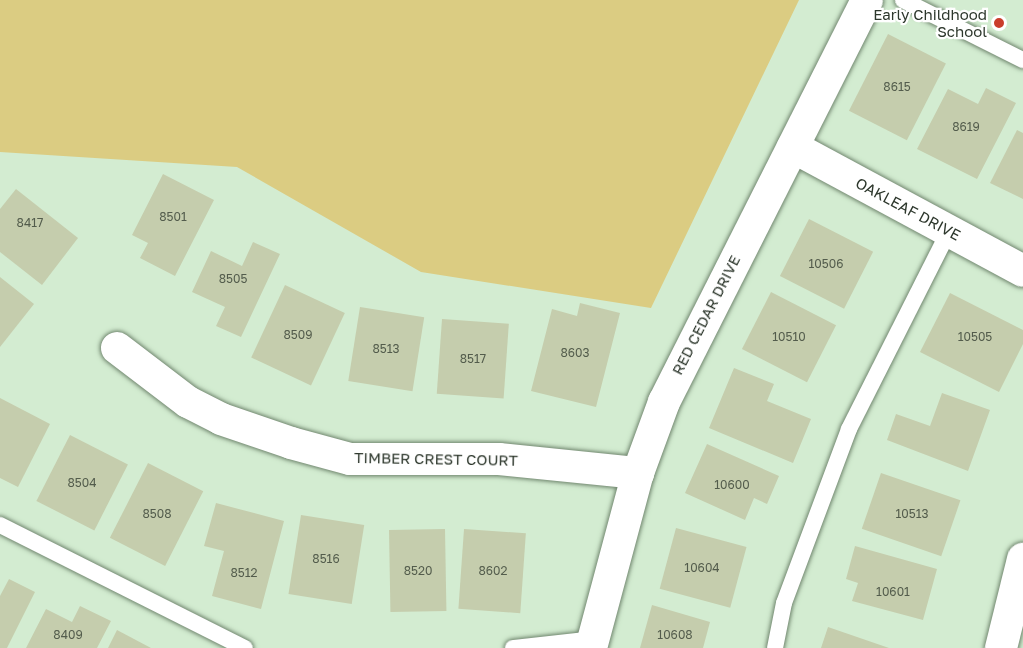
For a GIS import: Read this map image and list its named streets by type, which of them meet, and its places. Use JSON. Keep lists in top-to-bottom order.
{
  "streets": {
    "street": ["OAKLEAF DRIVE", "RED CEDAR DRIVE", "TIMBER CREST COURT"]
  },
  "crossings": [
    ["OAKLEAF DRIVE", "RED CEDAR DRIVE"],
    ["RED CEDAR DRIVE", "TIMBER CREST COURT"]
  ],
  "places": ["Early Childhood School"],
  "house_numbers": [
    "8615",
    "8619",
    "8501",
    "8417",
    "10506",
    "8505",
    "8509",
    "10510",
    "10505",
    "8513",
    "8603",
    "8517",
    "8504",
    "10600",
    "8508",
    "10513",
    "8516",
    "10604",
    "8520",
    "8602",
    "8512",
    "10601",
    "8409",
    "10608"
  ]
}
